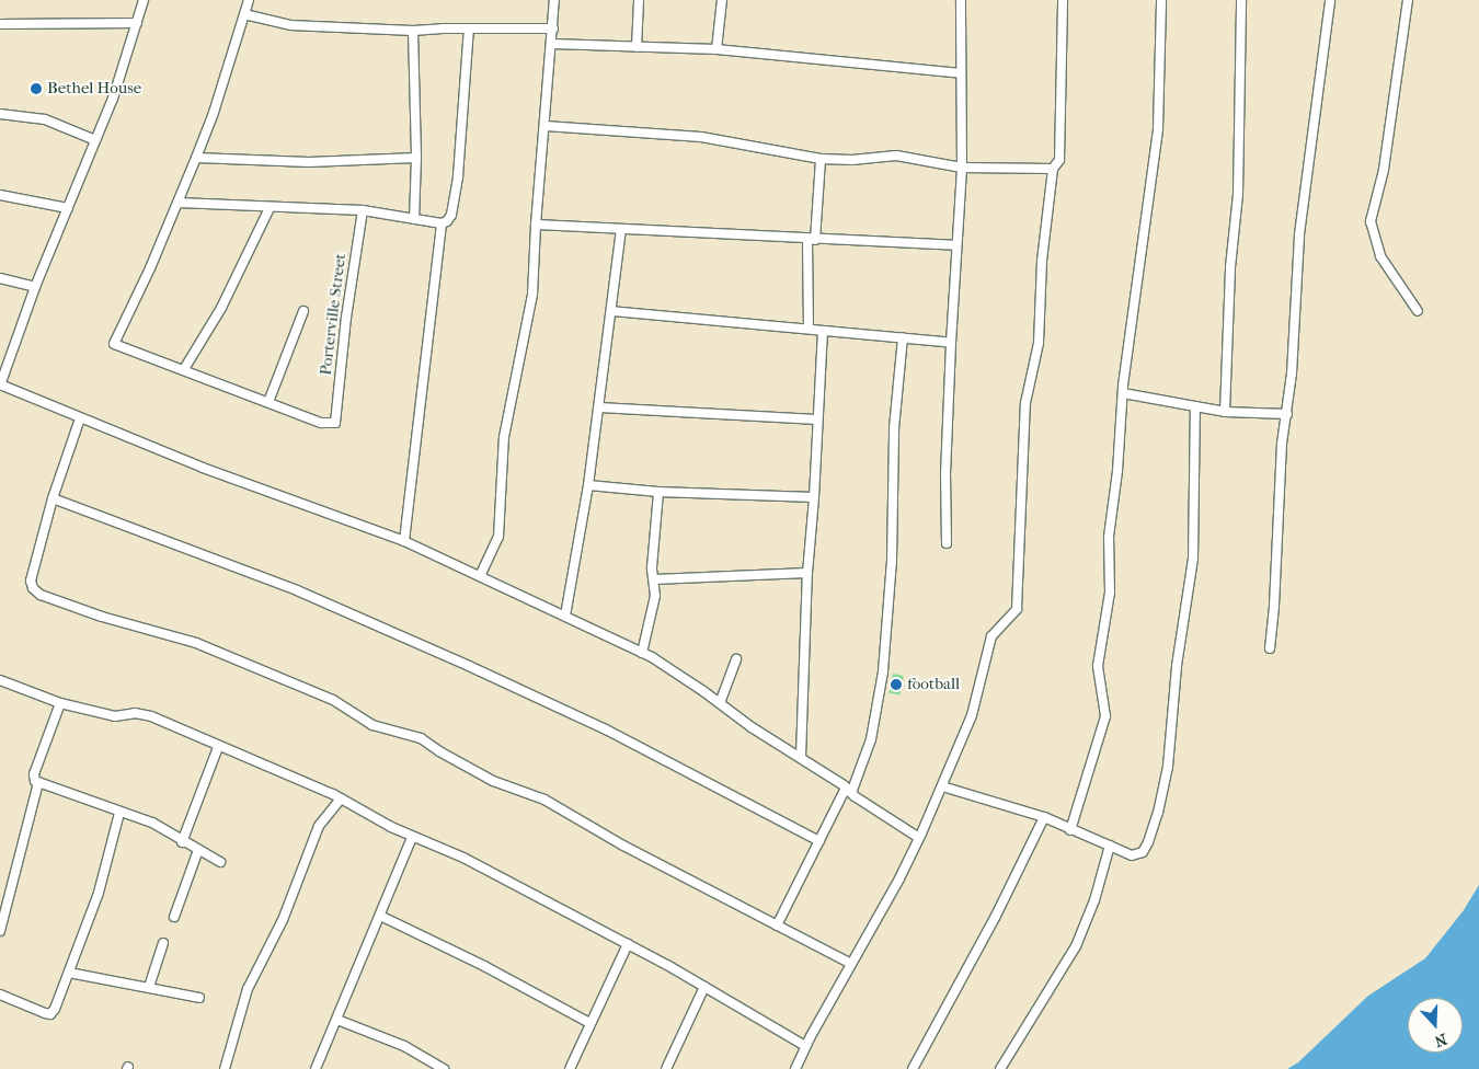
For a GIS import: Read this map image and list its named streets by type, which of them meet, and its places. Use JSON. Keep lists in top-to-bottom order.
{
  "streets": {
    "street": ["Porterville Street"]
  },
  "places": ["Bethel House", "football"],
  "north": "bottom"
}
